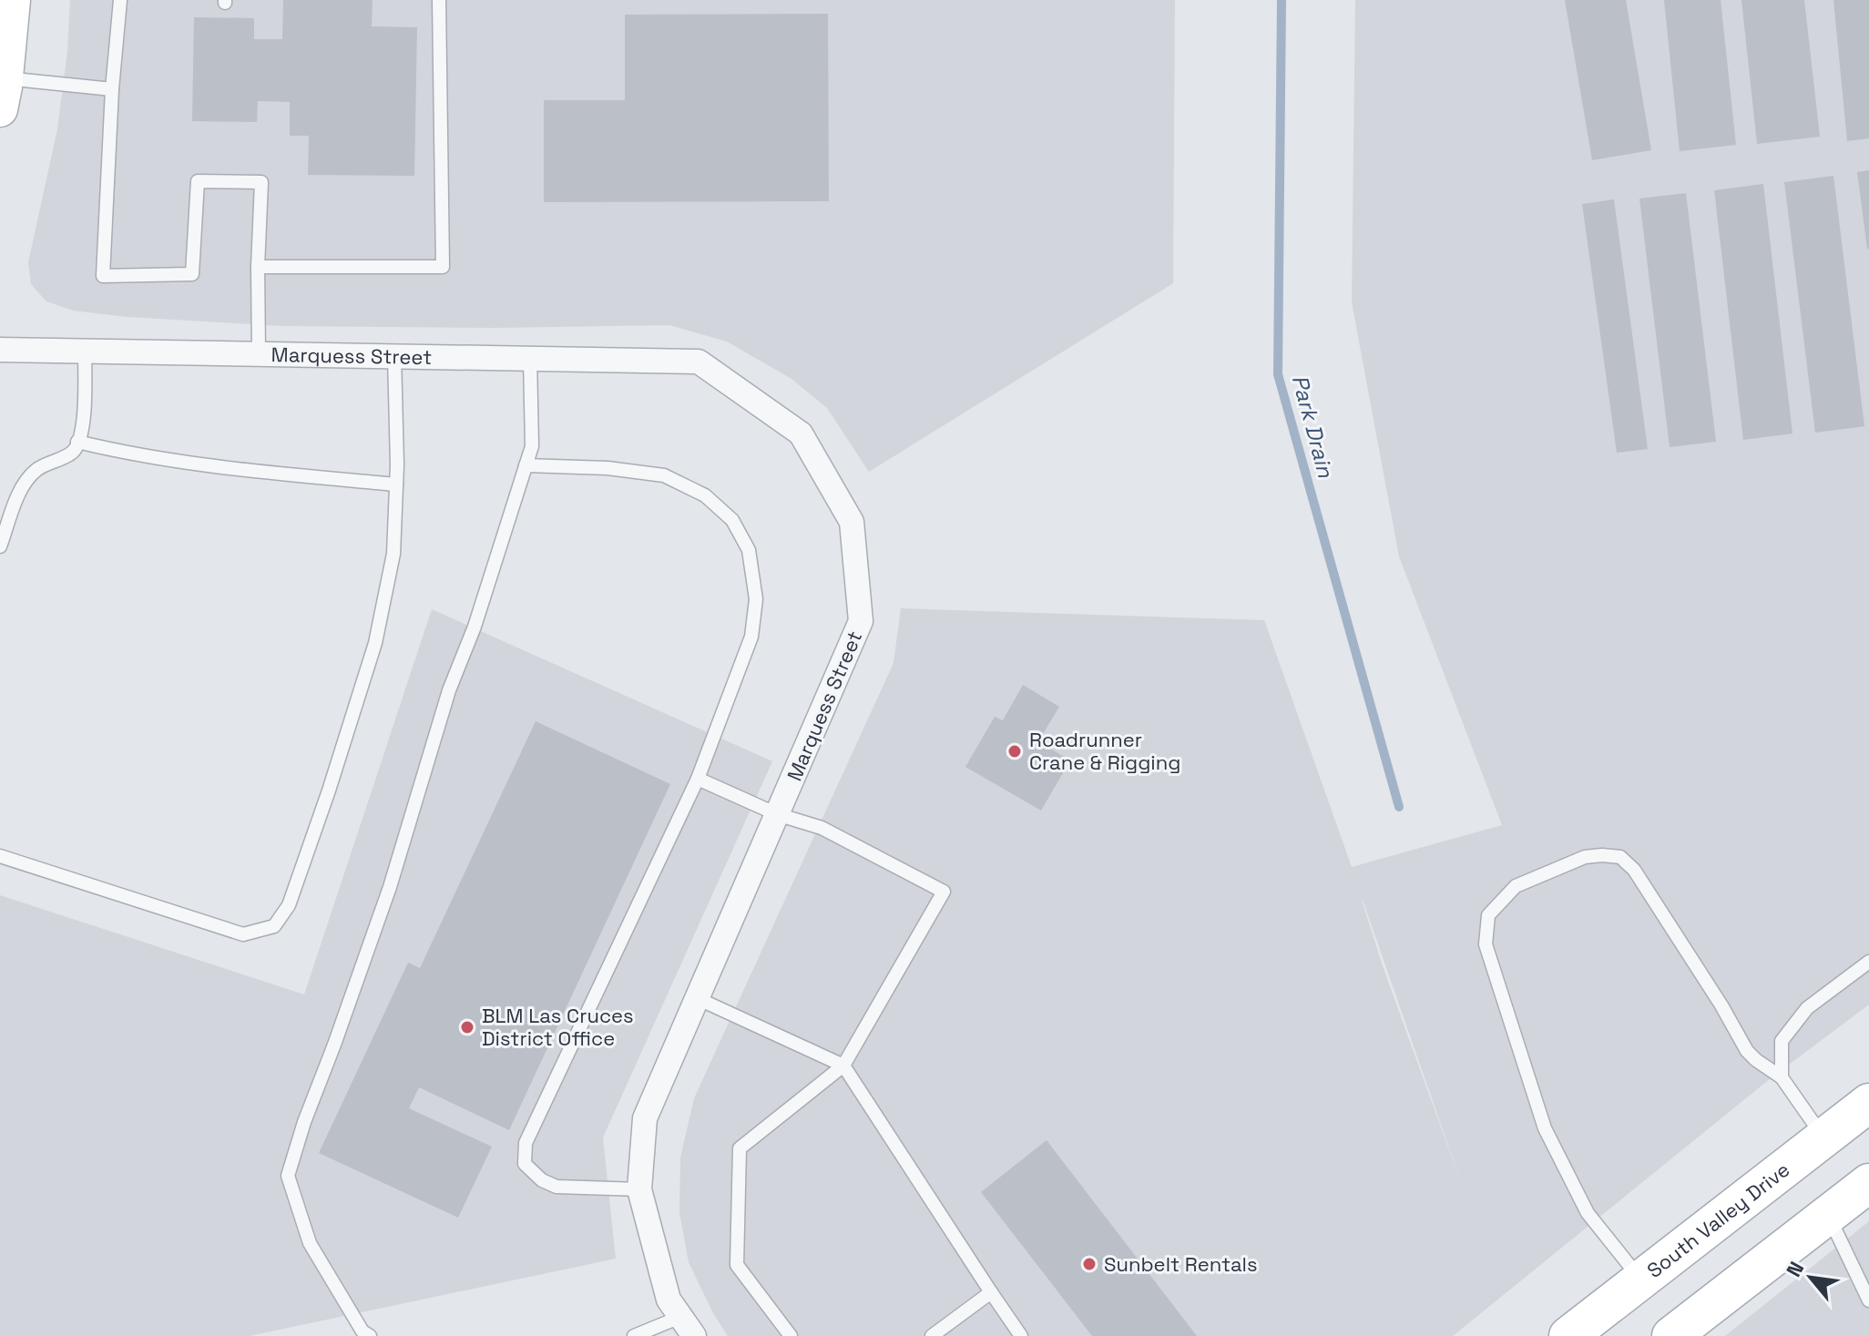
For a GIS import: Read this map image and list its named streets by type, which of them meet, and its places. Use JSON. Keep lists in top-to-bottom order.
{
  "streets": {
    "main road": ["South Valley Drive"],
    "street": ["Marquess Street"]
  },
  "water": ["Park Drain"],
  "places": ["Roadrunner Crane & Rigging", "BLM Las Cruces District Office", "Sunbelt Rentals"],
  "north": "top left"
}
